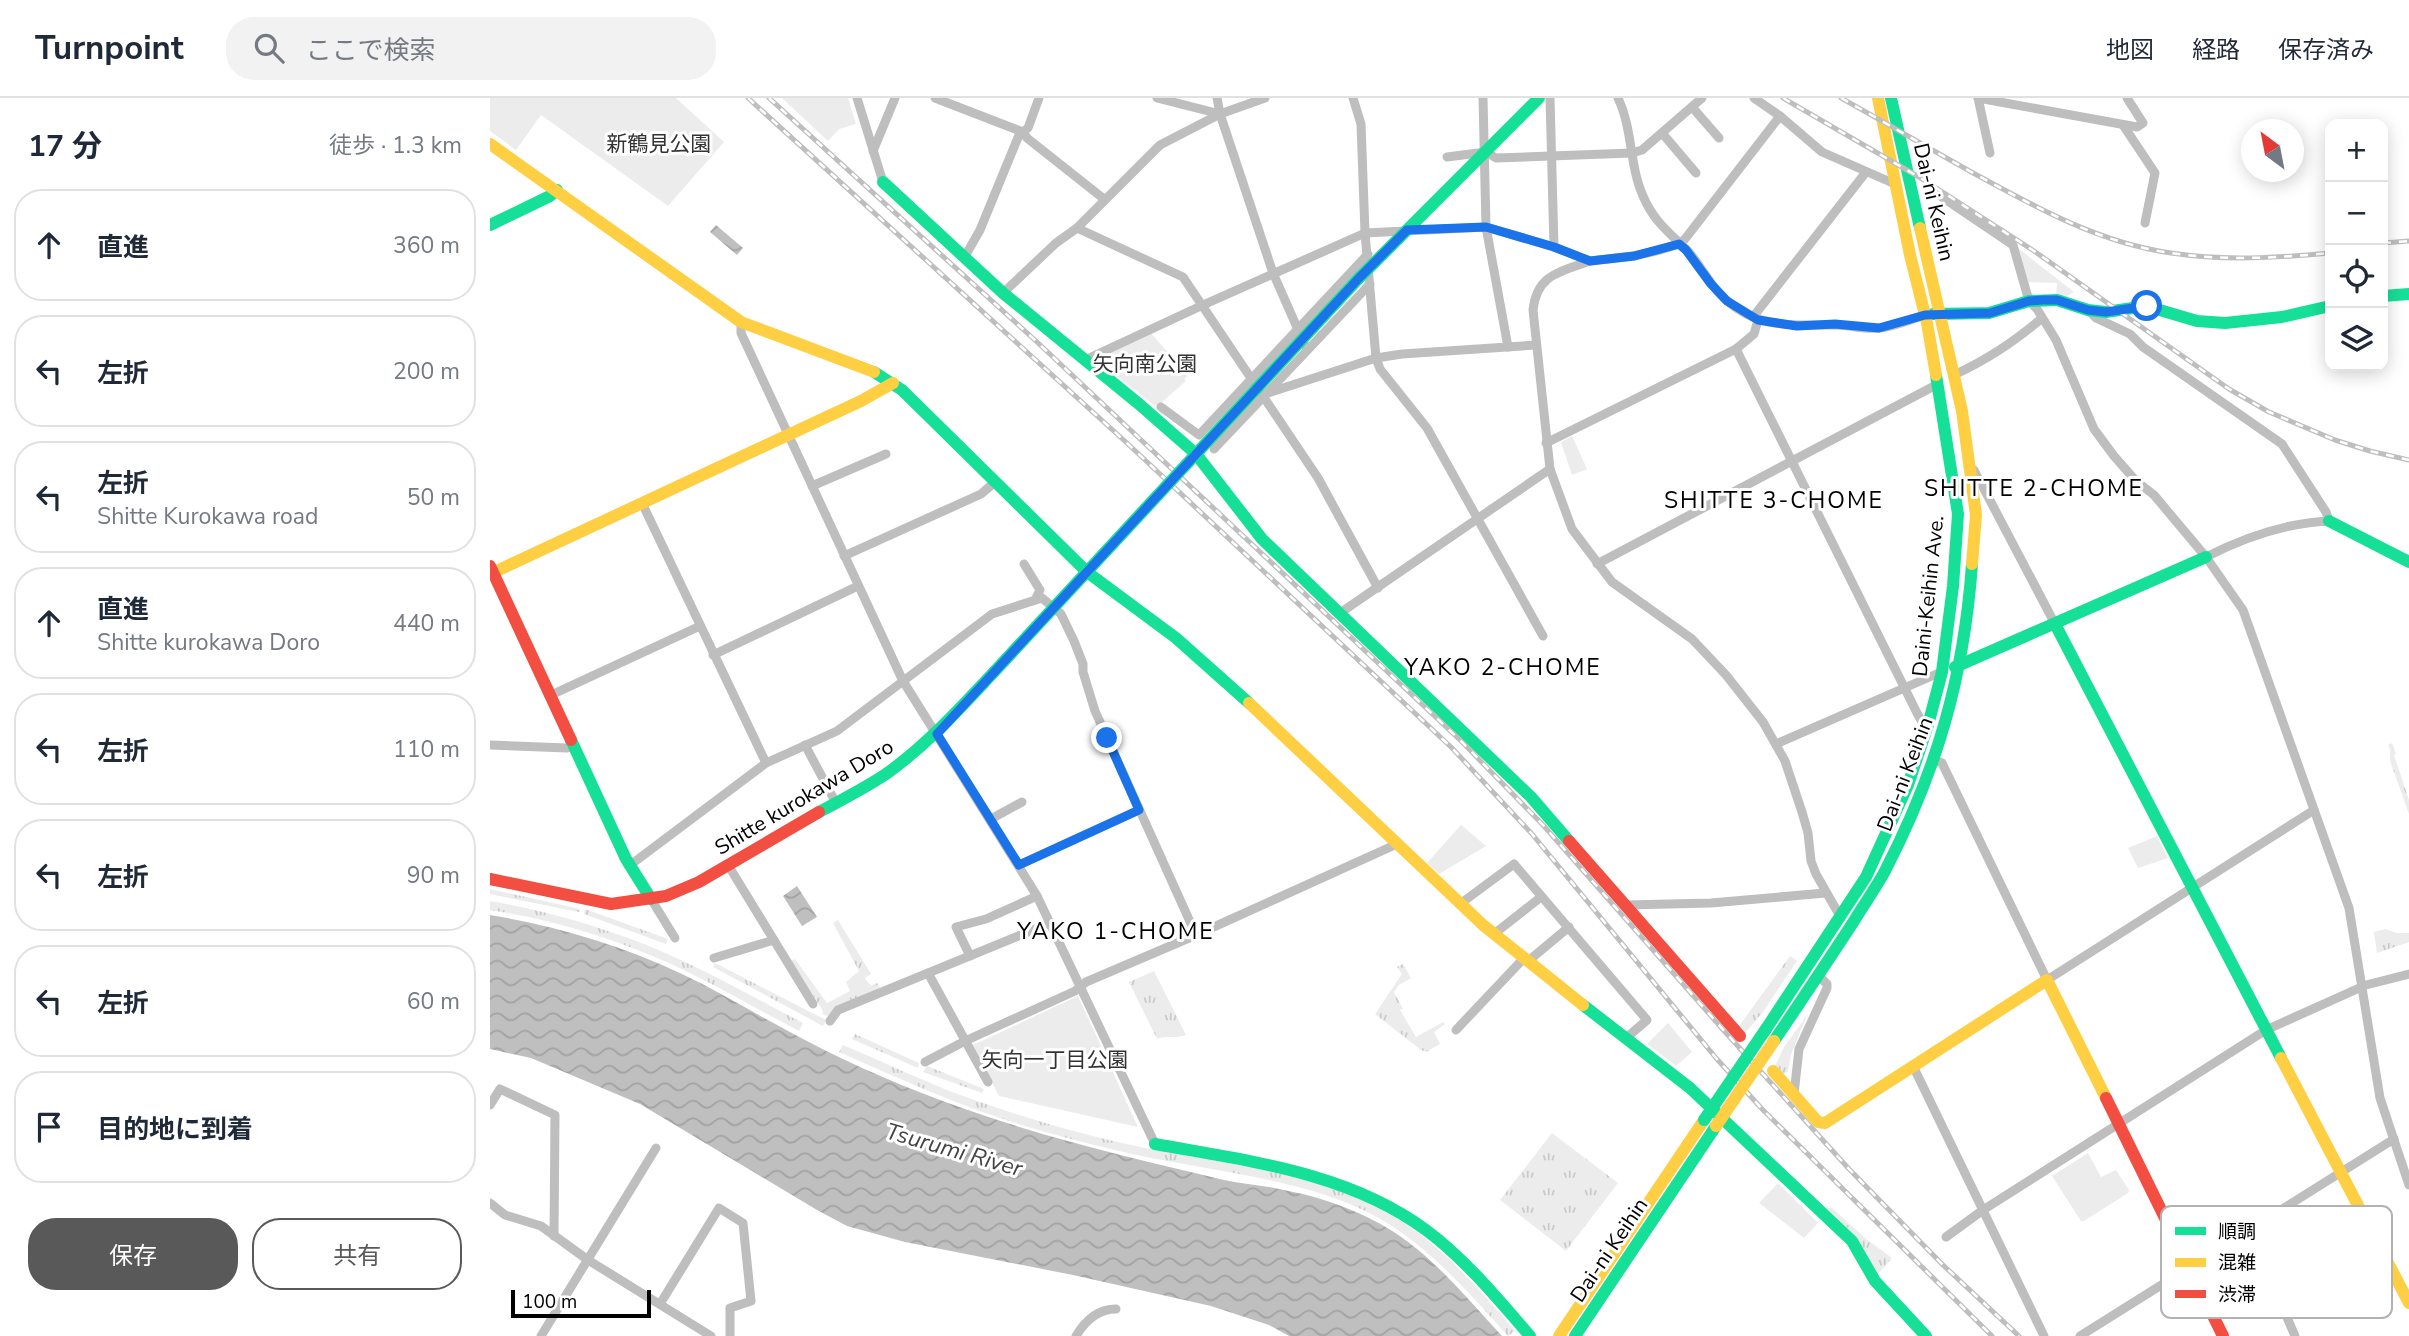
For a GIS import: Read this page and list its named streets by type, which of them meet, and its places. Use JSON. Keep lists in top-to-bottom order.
{
  "streets": {
    "main road": ["Dai-ni Keihin", "Daini-Keihin Ave.", "Shitte kurokawa Doro"]
  },
  "districts": [
    "SHITTE 2-CHOME",
    "SHITTE 3-CHOME",
    "YAKO 2-CHOME",
    "YAKO 1-CHOME"
  ],
  "water": ["Tsurumi River"],
  "parks": ["新鶴見公園", "矢向南公園", "矢向一丁目公園"],
  "legend": ["順調", "混雑", "渋滞"],
  "scale_bar": "100 m",
  "north": "top left",
  "page": {
    "header": "Turnpoint",
    "search": "ここで検索",
    "nav": ["地図", "経路", "保存済み"],
    "heading": ["17 分", "徒歩 · 1.3 km"],
    "map_buttons": ["+", "−"],
    "list": [
      ["直進", "360 m"],
      ["左折", "200 m"],
      ["左折", "Shitte Kurokawa road", "50 m"],
      ["直進", "Shitte kurokawa Doro", "440 m"],
      ["左折", "110 m"],
      ["左折", "90 m"],
      ["左折", "60 m"],
      "目的地に到着"
    ],
    "buttons": ["保存", "共有"],
    "scale": "100 m"
  }
}
